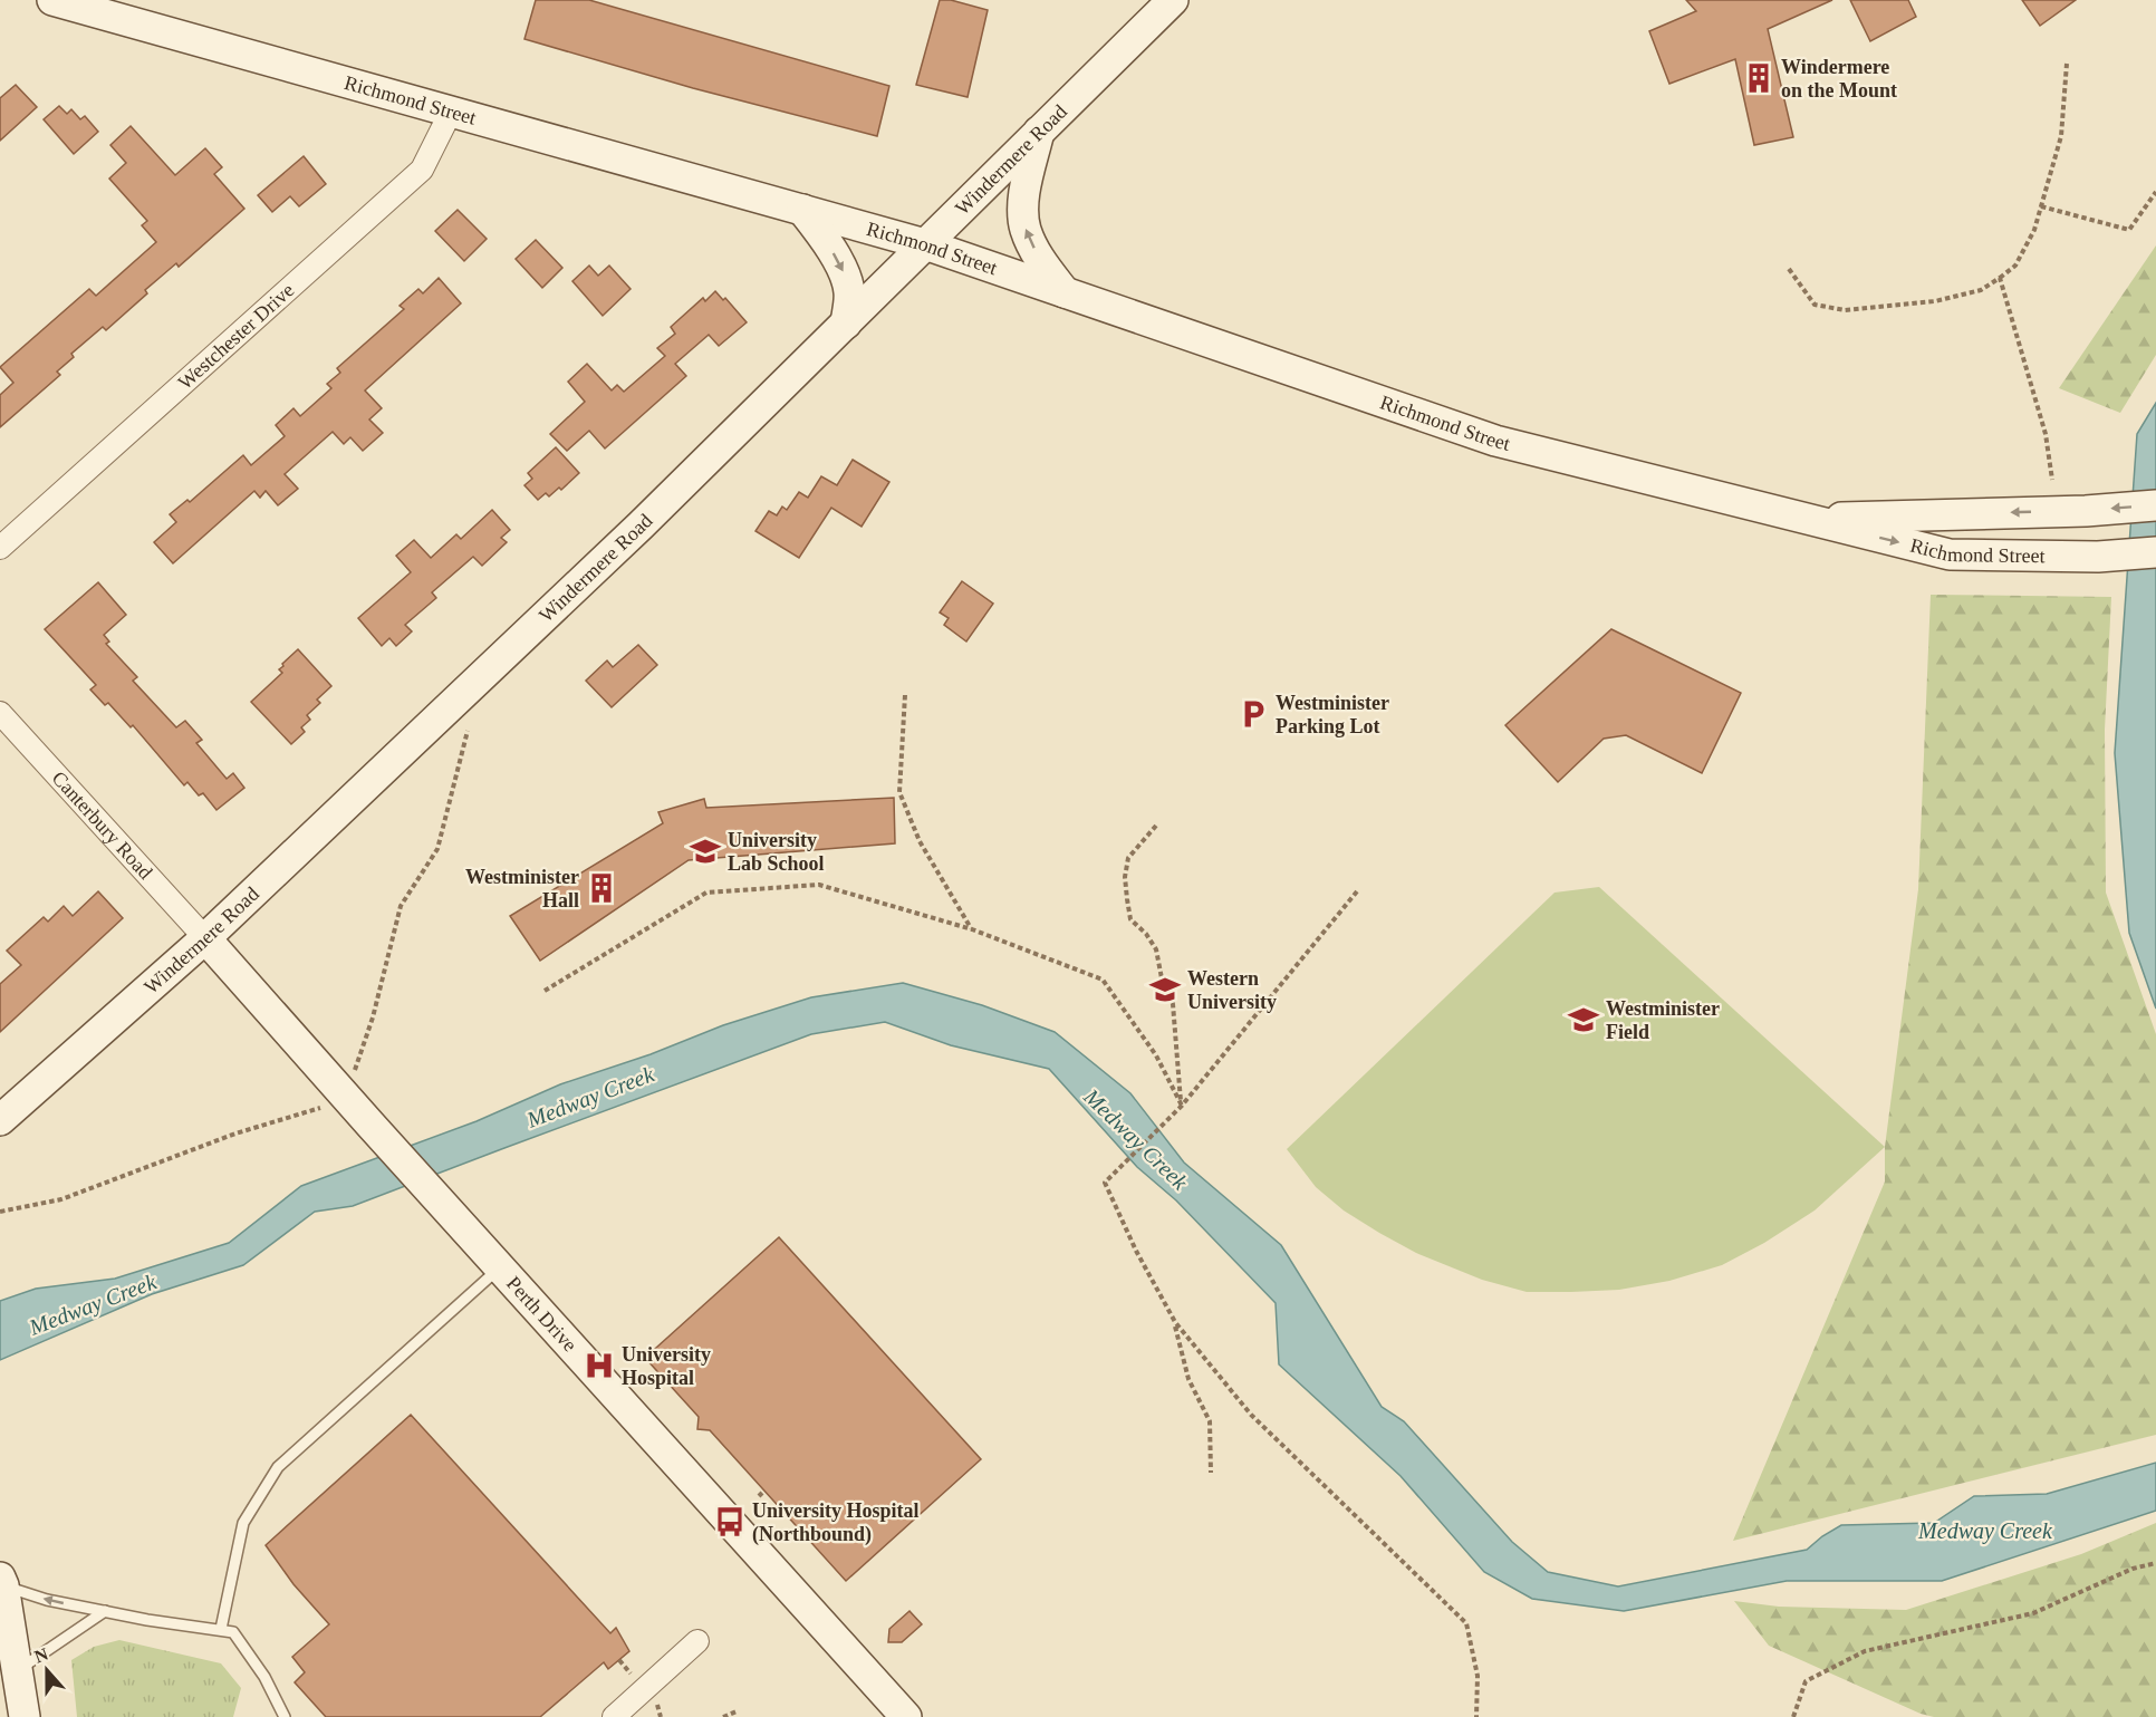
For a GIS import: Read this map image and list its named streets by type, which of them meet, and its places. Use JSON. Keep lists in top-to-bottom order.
{
  "streets": {
    "main road": ["Richmond Street", "Windermere Road", "Perth Drive"],
    "street": ["Westchester Drive", "Canterbury Road"]
  },
  "crossings": [
    ["Richmond Street", "Windermere Road"],
    ["Richmond Street", "Westchester Drive"],
    ["Windermere Road", "Canterbury Road"],
    ["Windermere Road", "Perth Drive"],
    ["Canterbury Road", "Perth Drive"]
  ],
  "water": ["Medway Creek"],
  "places": {
    "building": ["Windermere on the Mount", "Westminister Hall"],
    "parking": ["Westminister Parking Lot"],
    "school or university": ["University Lab School", "Western University", "Westminister Field"],
    "hospital": ["University Hospital"],
    "bus stop": ["University Hospital (Northbound)"]
  },
  "north": "top"
}
